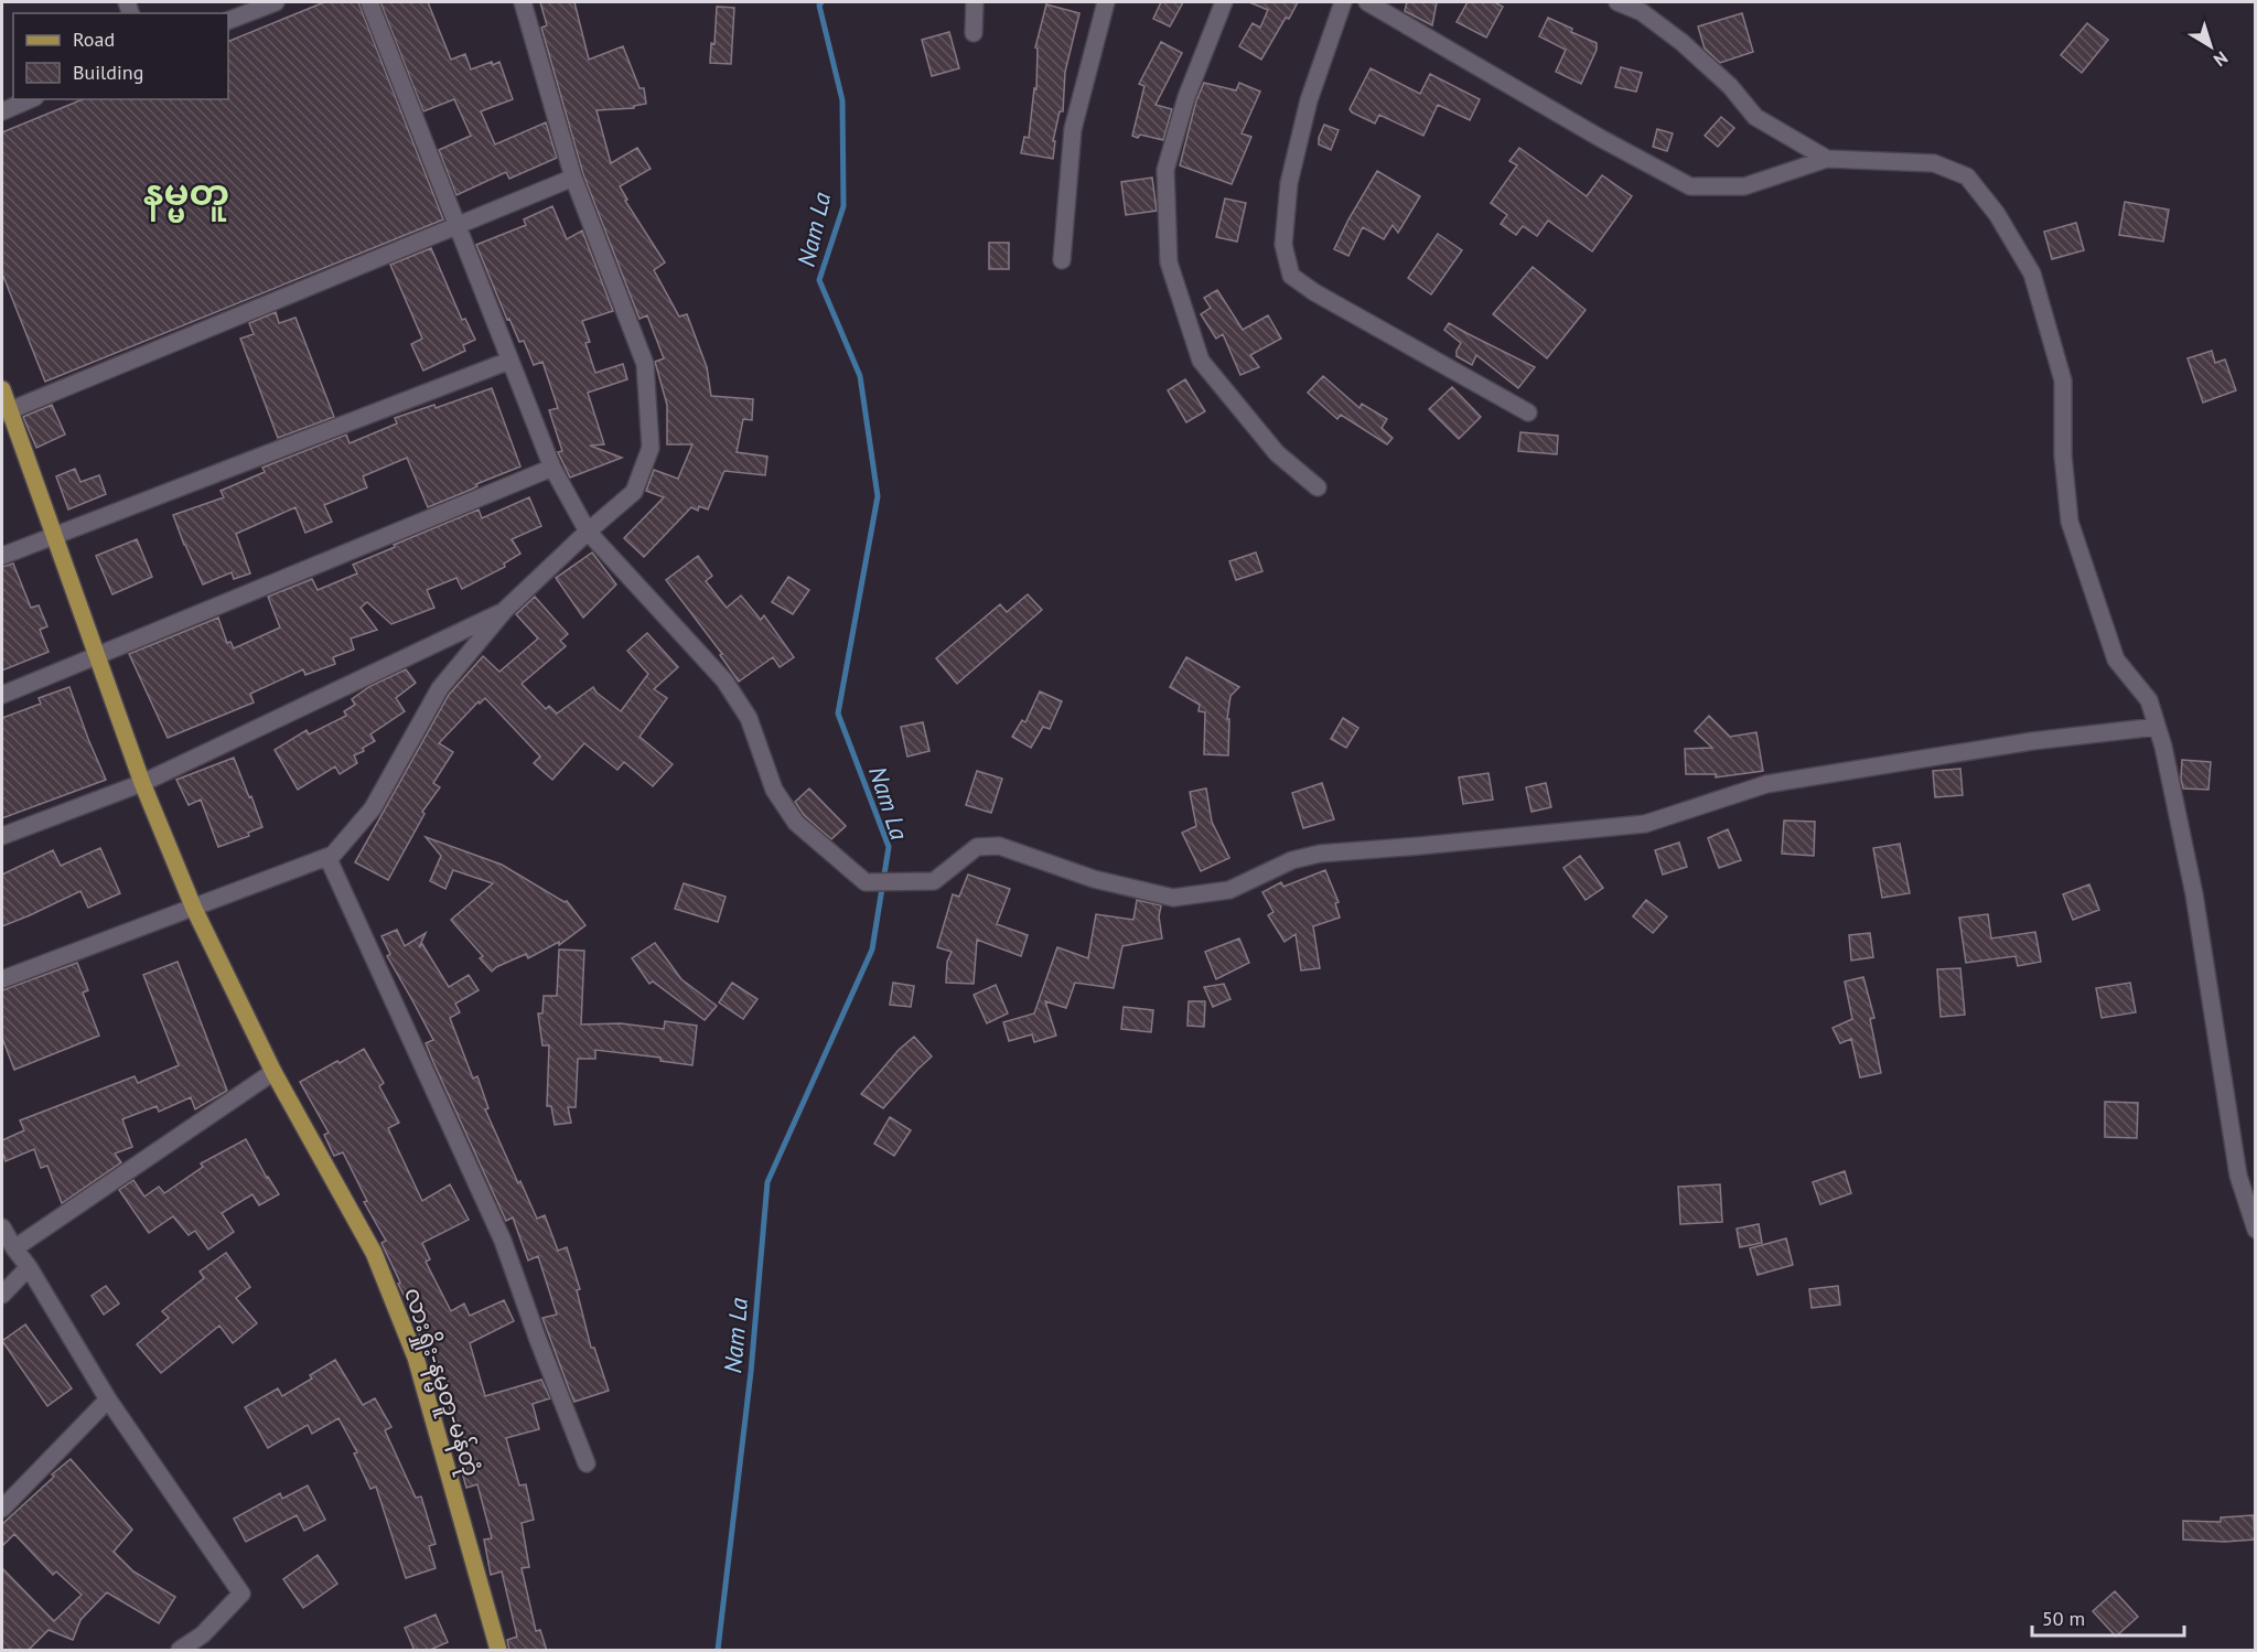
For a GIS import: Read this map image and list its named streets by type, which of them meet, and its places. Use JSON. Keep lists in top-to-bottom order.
{
  "streets": {
    "main road": ["လားရှိုး-နမ္မတူ-မန်တုံ"]
  },
  "districts": ["နမ္မတူ"],
  "water": ["Nam La"],
  "legend": ["Road", "Building"],
  "scale_bar": "50 m",
  "north": "bottom right"
}
